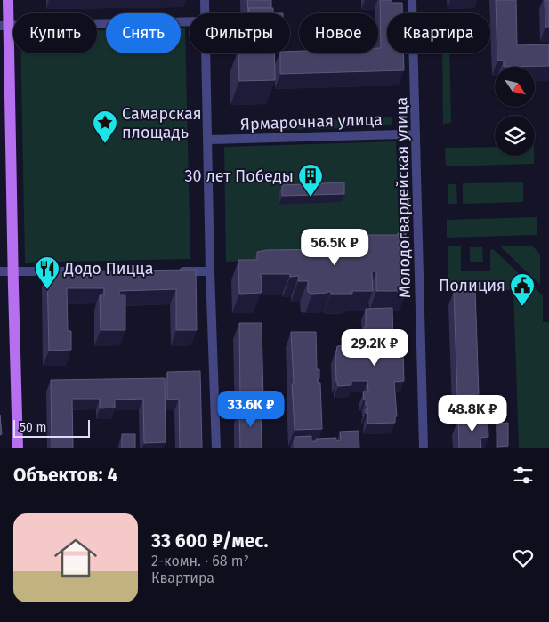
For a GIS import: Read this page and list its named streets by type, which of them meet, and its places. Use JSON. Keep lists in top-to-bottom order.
{
  "streets": {
    "street": ["Ярмарочная улица", "Молодогвардейская улица"]
  },
  "crossings": [
    ["Ярмарочная улица", "Молодогвардейская улица"]
  ],
  "places": {
    "place": ["Самарская площадь"],
    "building": ["30 лет Победы"],
    "restaurant": ["Додо Пицца"],
    "public building": ["Полиция"]
  },
  "scale_bar": "50 m",
  "north": "bottom right",
  "page": {
    "chip": [
      "Купить",
      "Снять",
      "Фильтры",
      "Новое",
      "Квартира"
    ],
    "price": [
      "56.5K ₽",
      "29.2K ₽",
      "33.6K ₽",
      "48.8K ₽"
    ],
    "scale": "50 m",
    "heading": "Объектов: 4",
    "list": [
      {
        "name": "33 600 ₽/мес.",
        "note": "2-комн. · 68 m² · Квартира"
      }
    ]
  }
}
